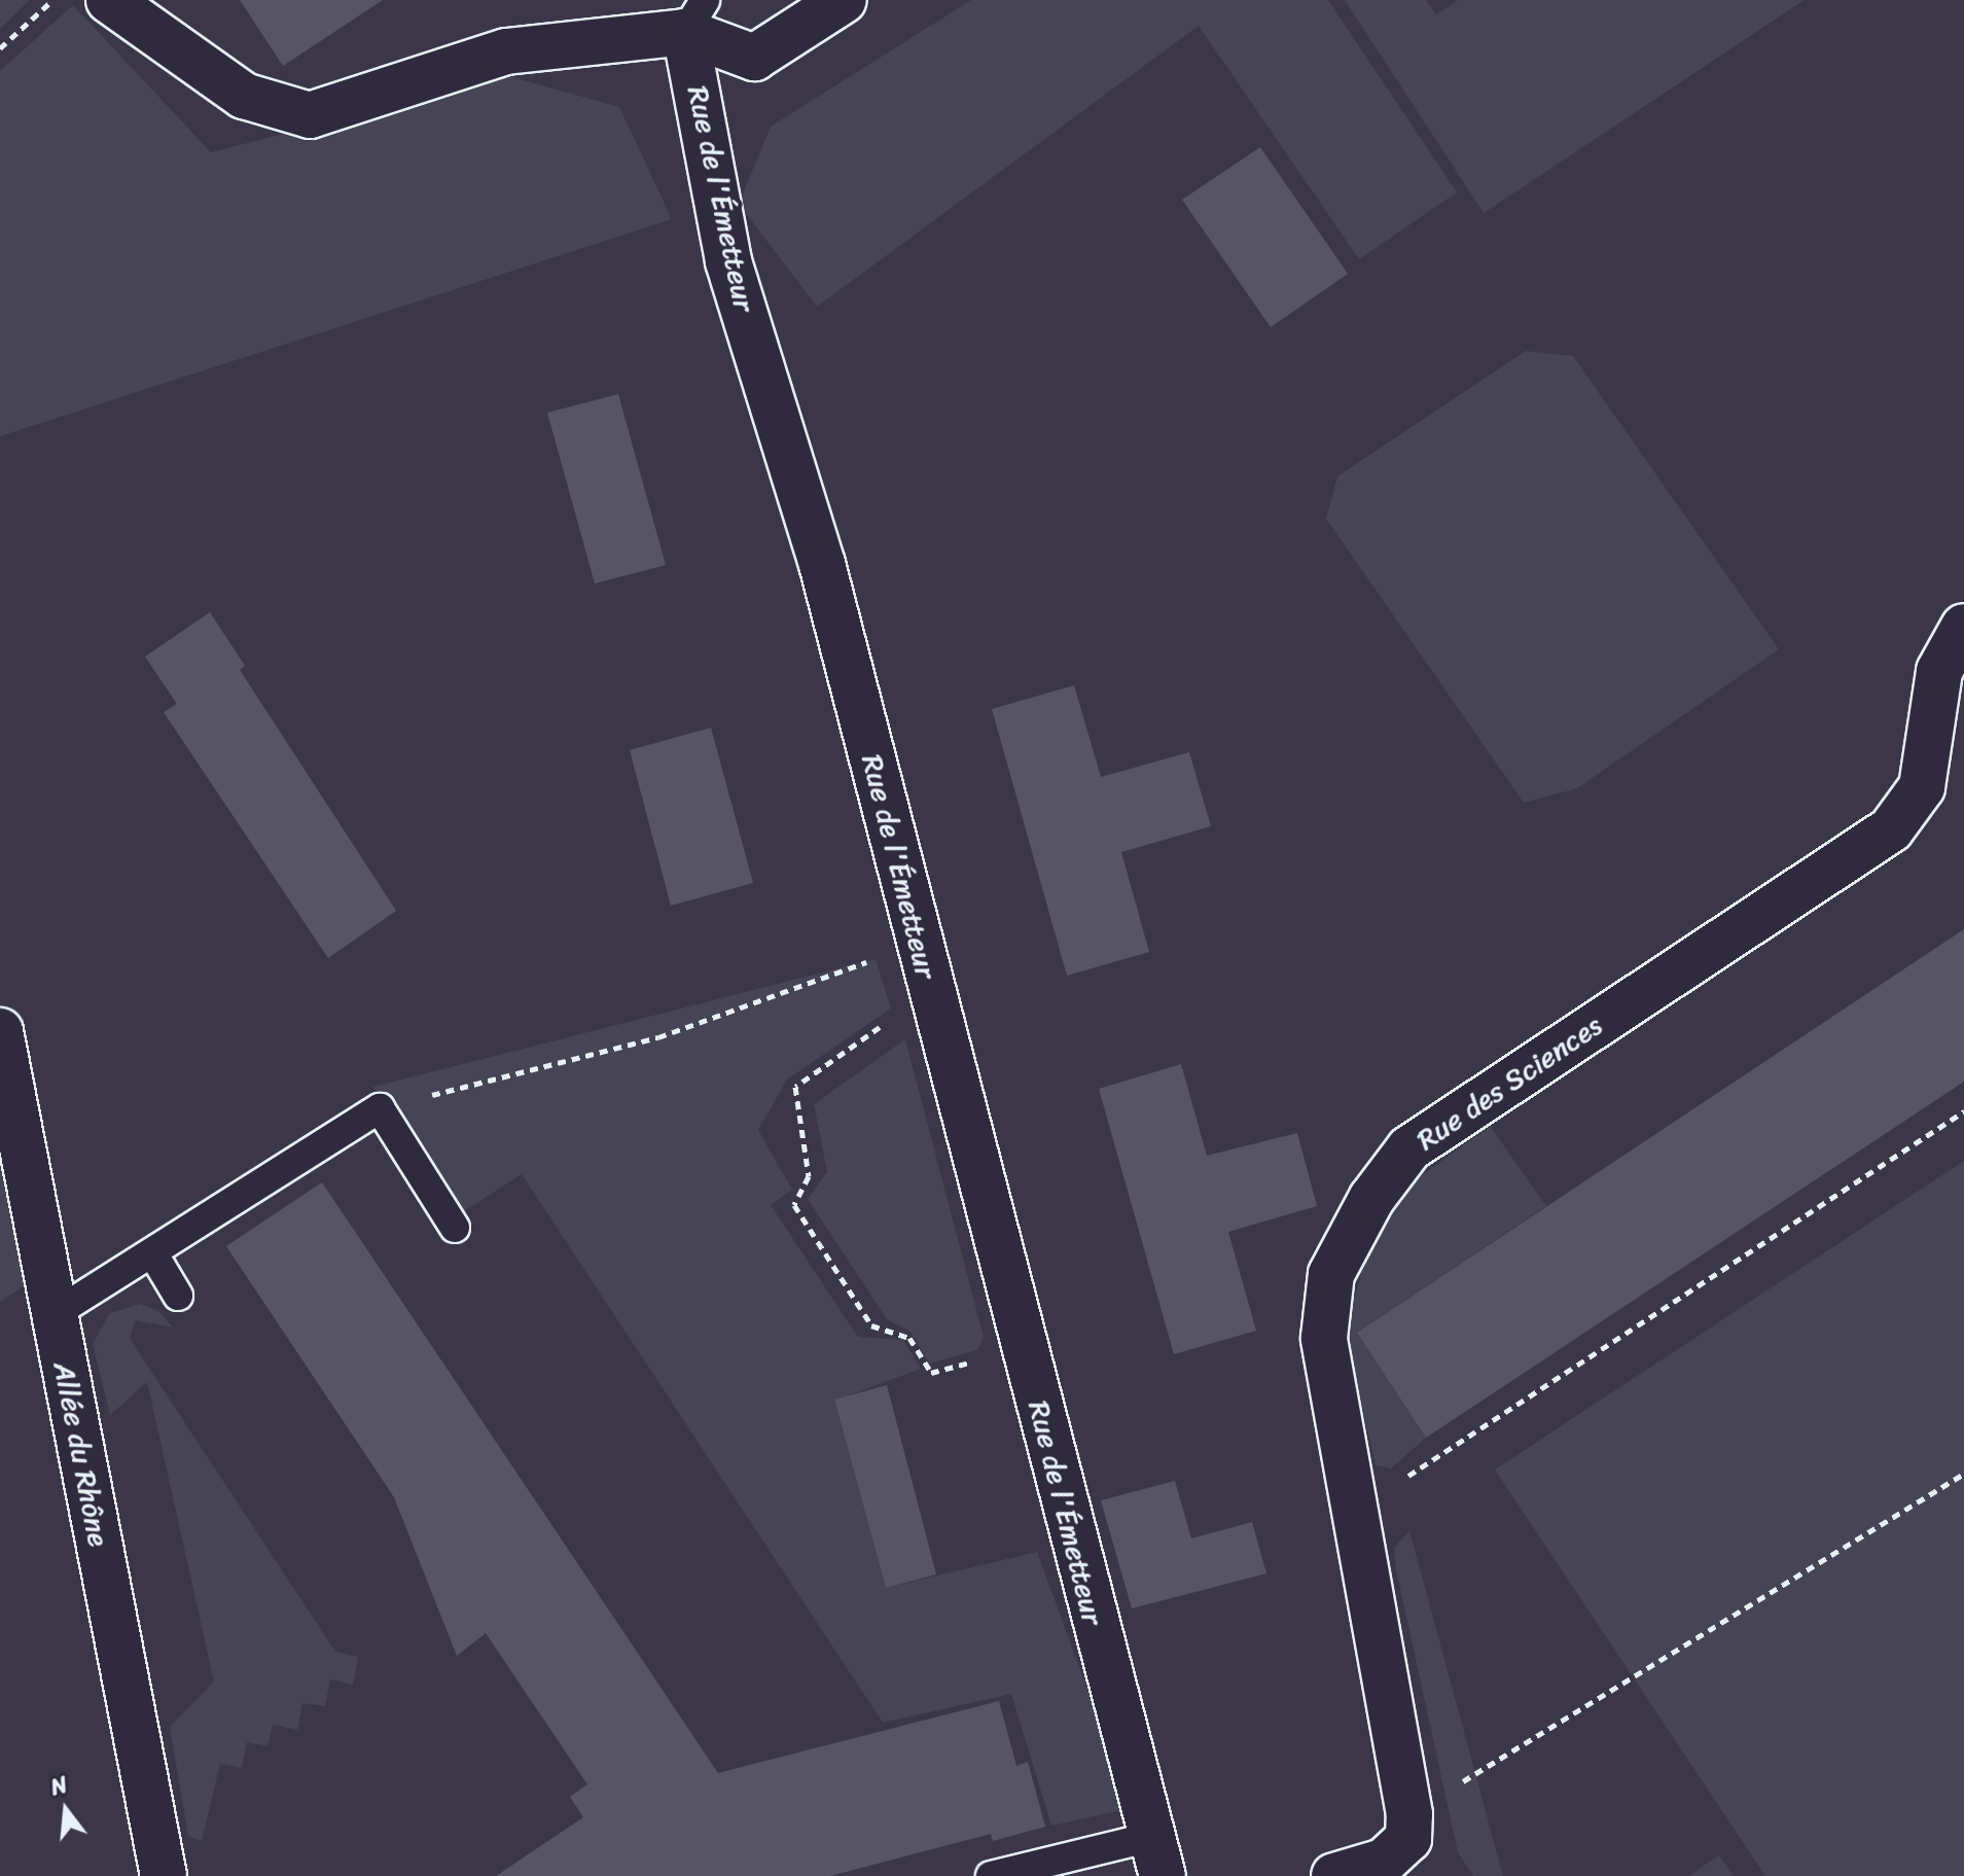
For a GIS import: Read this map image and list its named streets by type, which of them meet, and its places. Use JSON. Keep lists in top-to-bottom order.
{
  "streets": {
    "street": ["Rue de l'Émetteur", "Rue des Sciences", "Allée du Rhône"]
  },
  "north": "top"
}
